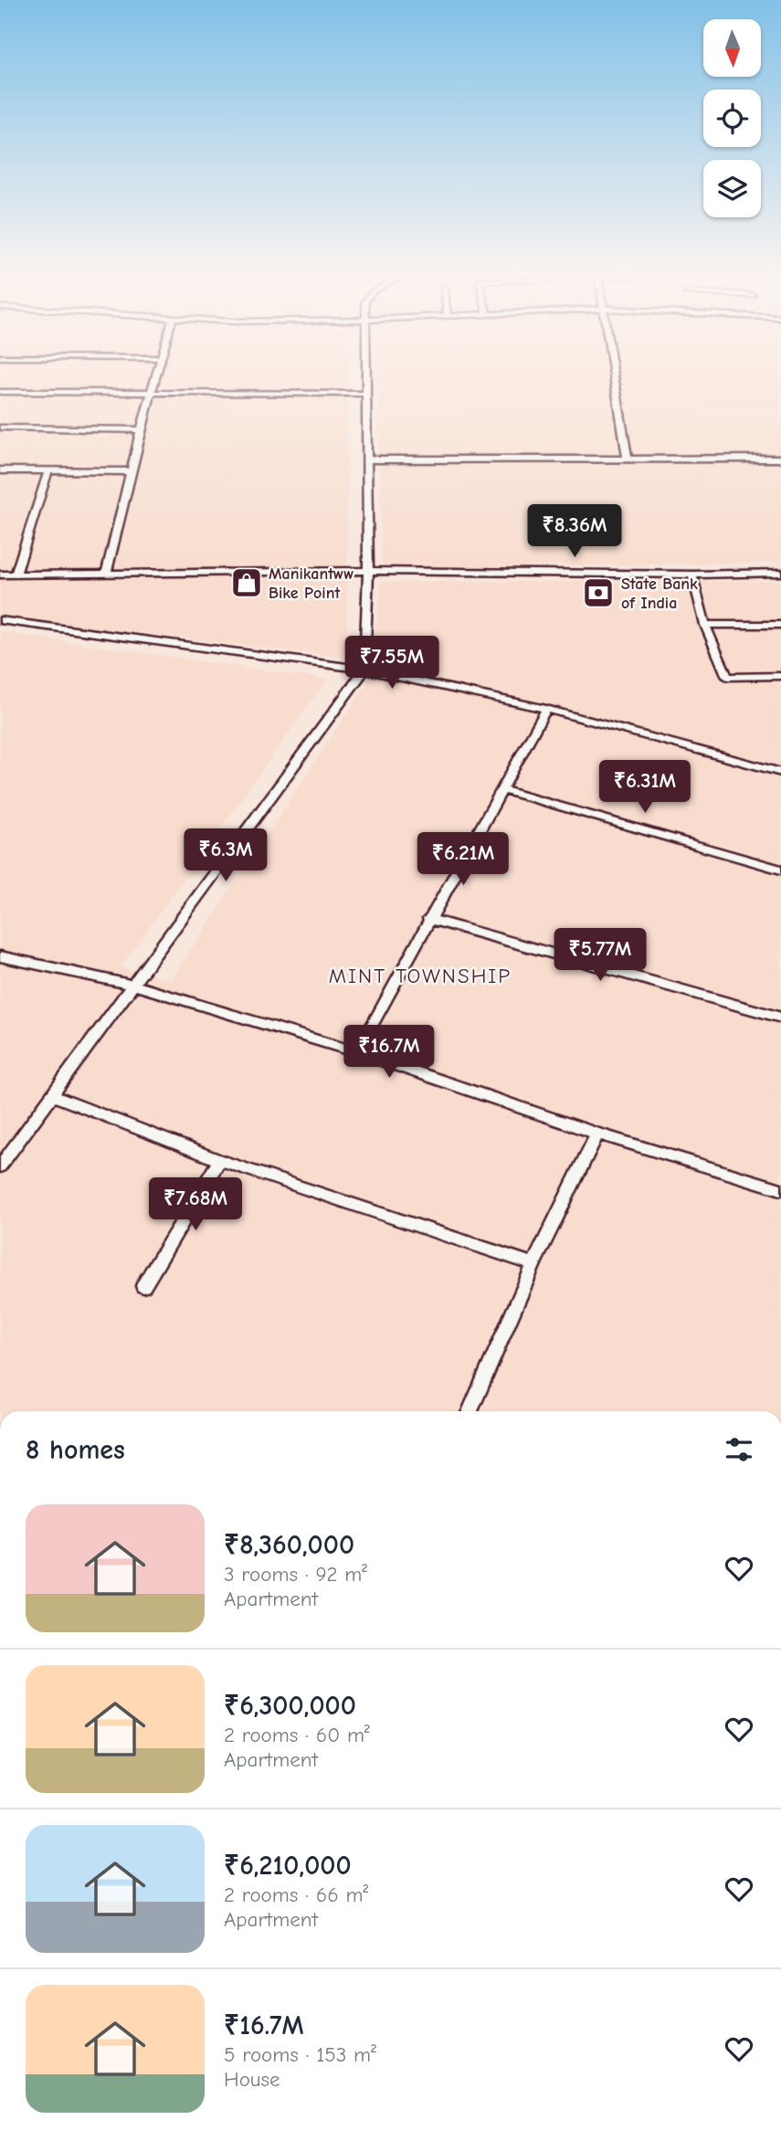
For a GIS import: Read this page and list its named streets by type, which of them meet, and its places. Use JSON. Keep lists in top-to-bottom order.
{
  "districts": ["MINT TOWNSHIP"],
  "places": {
    "shop": ["Manikantww Bike Point"],
    "bank": ["State Bank of India"]
  },
  "north": "bottom",
  "page": {
    "price": [
      "₹8.36M",
      "₹7.55M",
      "₹6.31M",
      "₹6.3M",
      "₹6.21M",
      "₹5.77M",
      "₹16.7M",
      "₹7.68M"
    ],
    "heading": "8 homes",
    "list": [
      {
        "name": "₹8,360,000",
        "note": "3 rooms · 92 m² · Apartment"
      },
      {
        "name": "₹6,300,000",
        "note": "2 rooms · 60 m² · Apartment"
      },
      {
        "name": "₹6,210,000",
        "note": "2 rooms · 66 m² · Apartment"
      },
      {
        "name": "₹16.7M",
        "note": "5 rooms · 153 m² · House"
      }
    ]
  }
}
